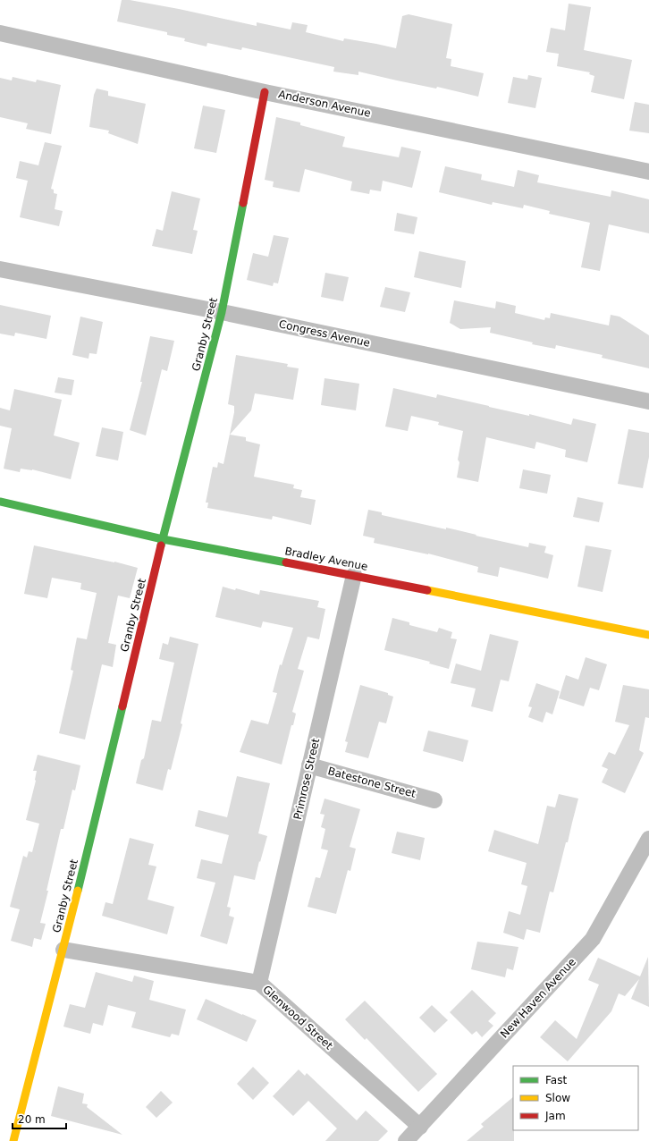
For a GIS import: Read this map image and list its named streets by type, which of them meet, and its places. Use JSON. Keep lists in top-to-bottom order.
{
  "streets": {
    "street": [
      "Anderson Avenue",
      "Congress Avenue",
      "Granby Street",
      "Bradley Avenue",
      "Primrose Street",
      "Batestone Street",
      "New Haven Avenue",
      "Glenwood Street"
    ]
  },
  "crossings": [
    ["Anderson Avenue", "Granby Street"],
    ["Congress Avenue", "Granby Street"],
    ["Granby Street", "Bradley Avenue"],
    ["Granby Street", "Glenwood Street"],
    ["Bradley Avenue", "Primrose Street"],
    ["Primrose Street", "Batestone Street"],
    ["Primrose Street", "Glenwood Street"],
    ["New Haven Avenue", "Glenwood Street"]
  ],
  "legend": ["Fast", "Slow", "Jam"],
  "scale_bar": "20 m"
}
